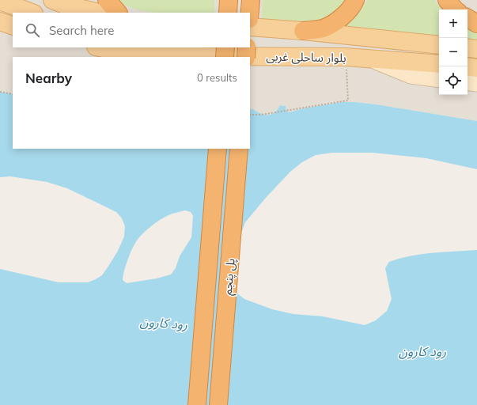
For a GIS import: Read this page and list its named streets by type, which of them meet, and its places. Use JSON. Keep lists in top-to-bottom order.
{
  "streets": {
    "highway": ["پل پنجم"],
    "main road": ["بلوار ساحلی غربی"]
  },
  "water": ["رود کارون"],
  "page": {
    "map_buttons": ["+", "−"],
    "search": "Search here",
    "heading": ["Nearby", "0 results"]
  }
}
